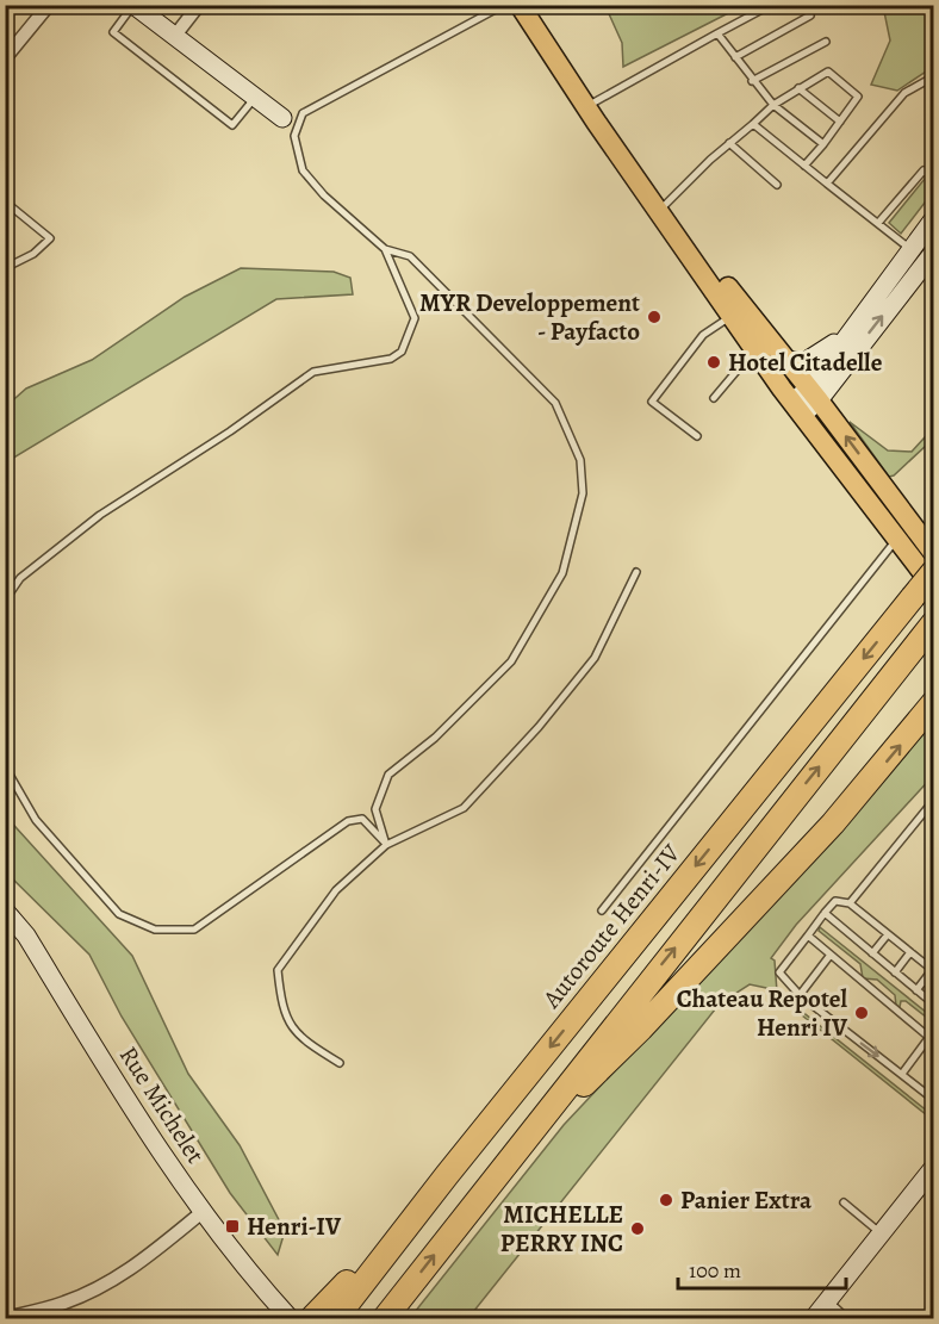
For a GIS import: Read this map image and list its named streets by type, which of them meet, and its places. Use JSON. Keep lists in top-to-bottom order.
{
  "streets": {
    "highway": ["Autoroute Henri-IV"],
    "street": ["Rue Michelet"]
  },
  "crossings": [
    ["Autoroute Henri-IV", "Rue Michelet"]
  ],
  "places": {
    "other": [
      "MYR Developpement - Payfacto",
      "Hotel Citadelle",
      "Chateau Repotel Henri IV",
      "Panier Extra",
      "MICHELLE PERRY INC"
    ],
    "transit": ["Henri-IV"]
  },
  "scale_bar": "100 m"
}
